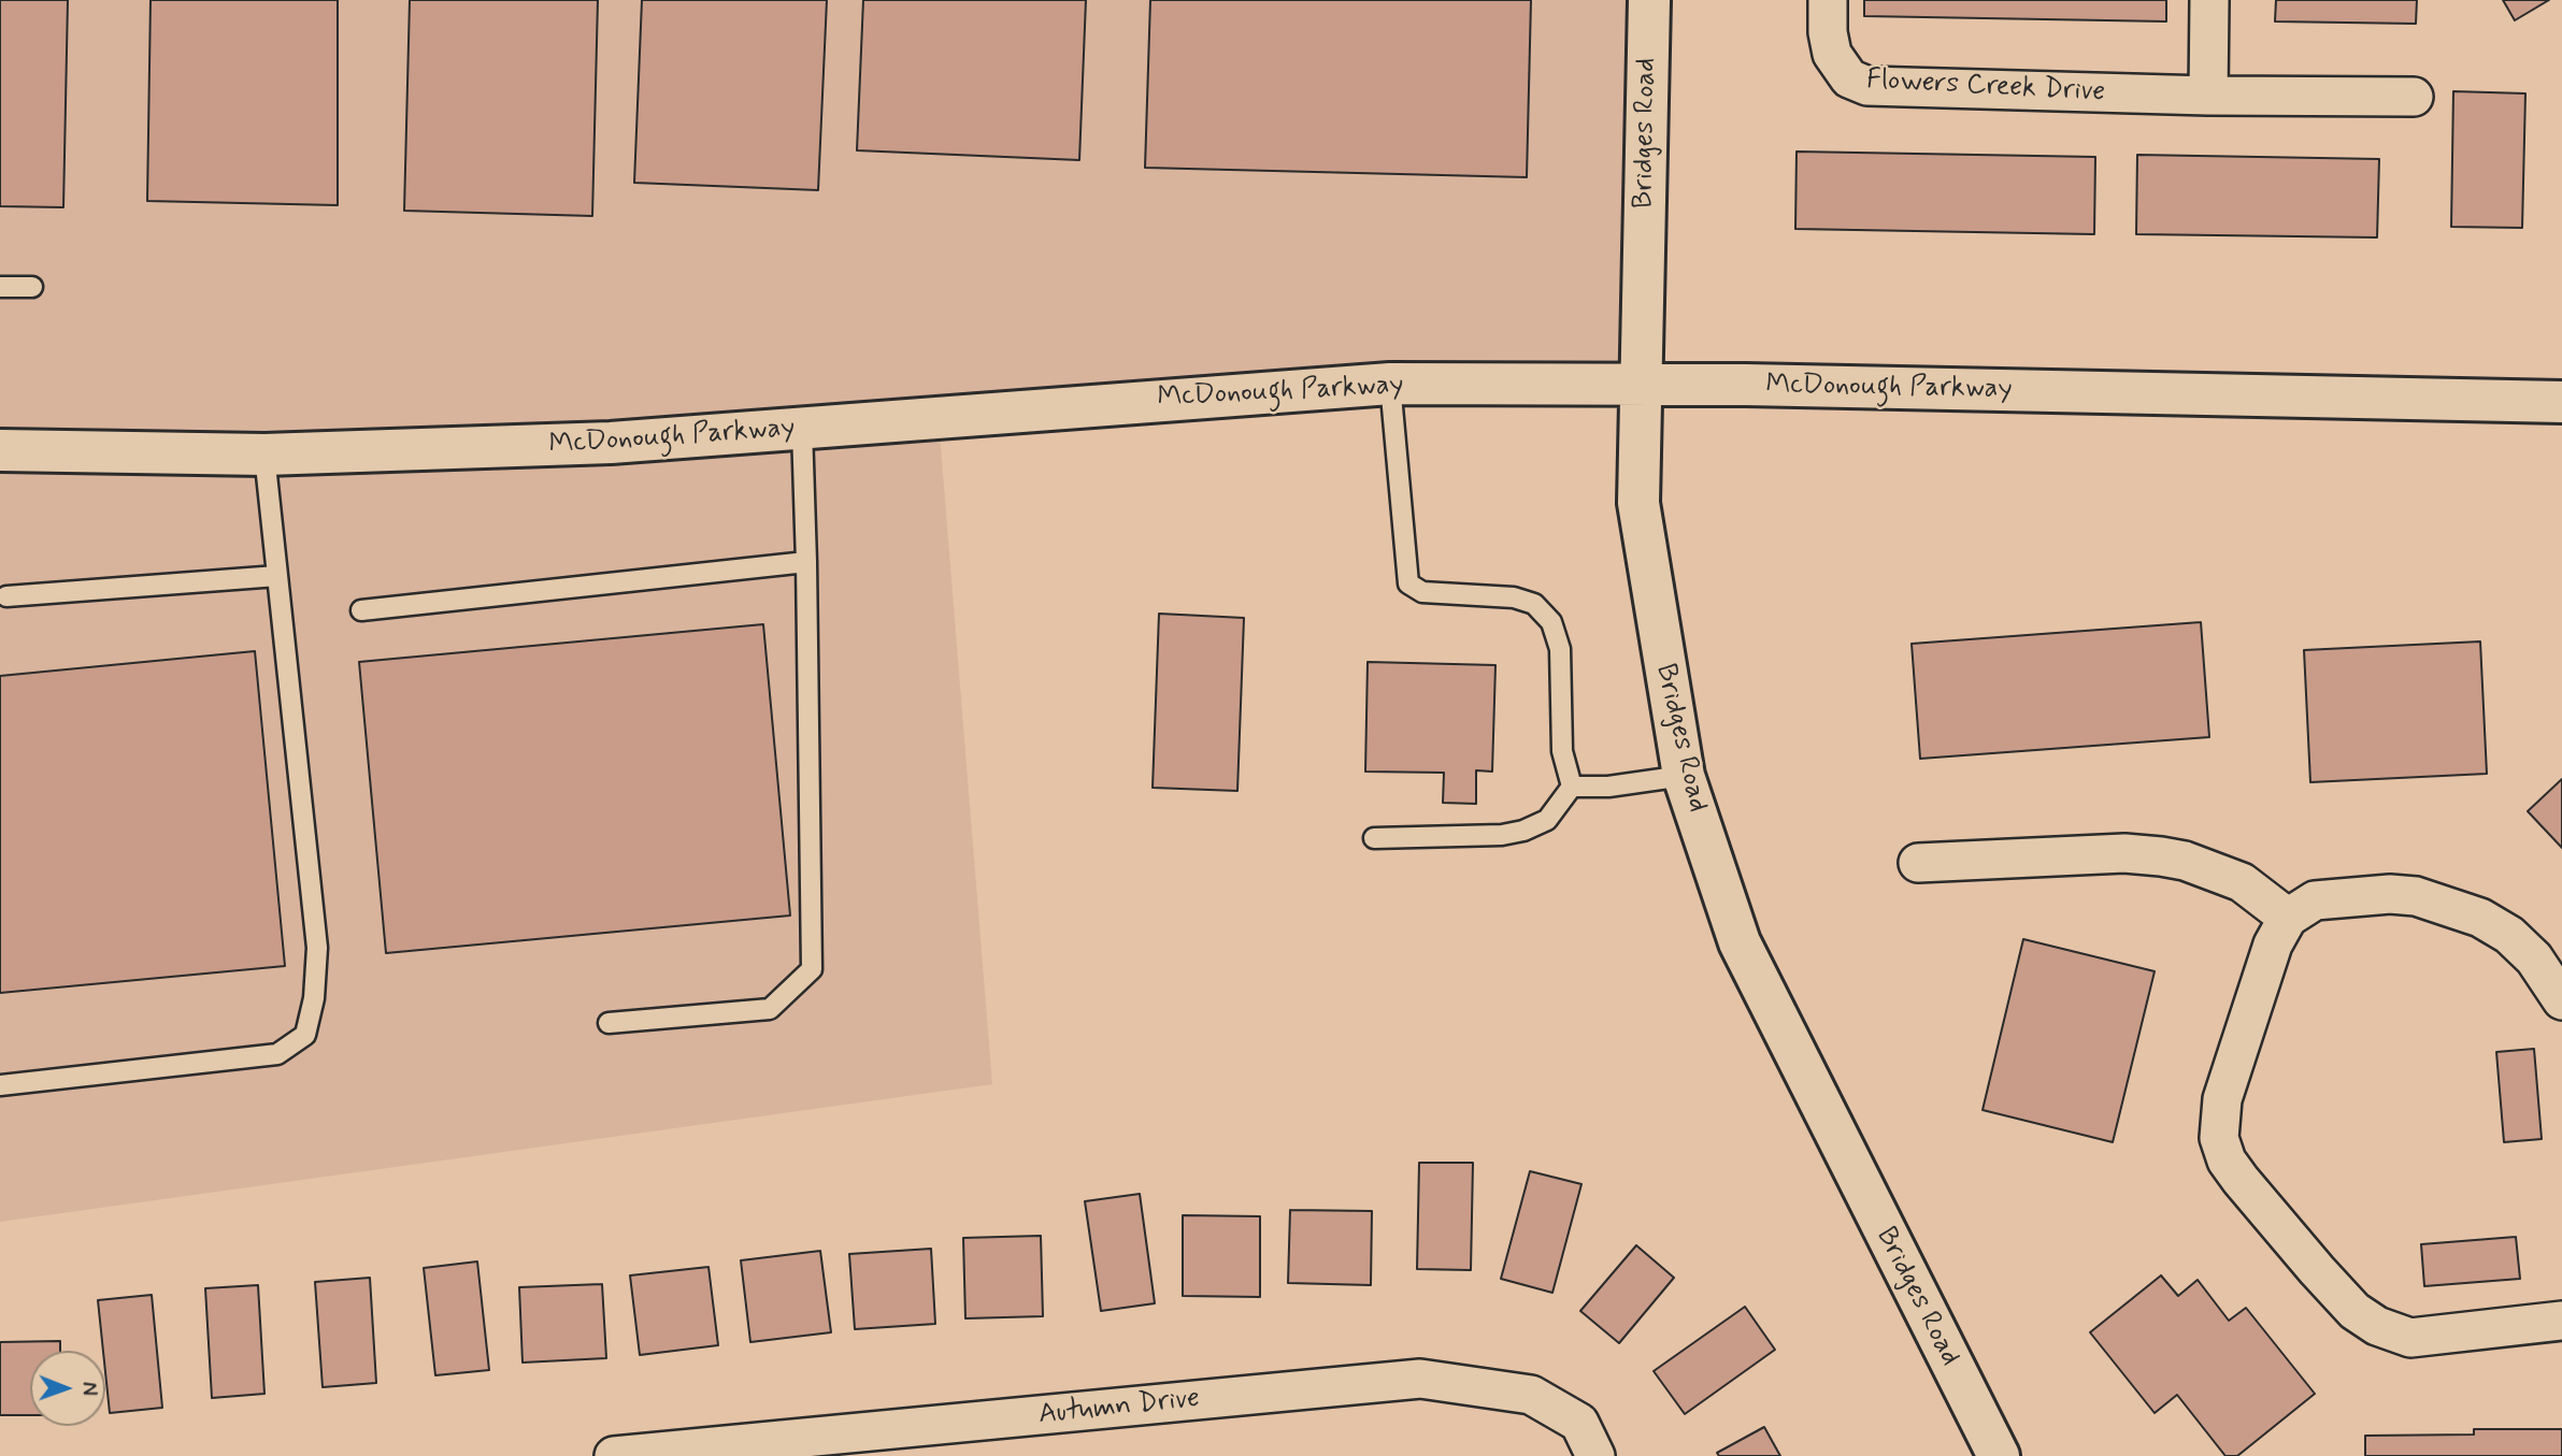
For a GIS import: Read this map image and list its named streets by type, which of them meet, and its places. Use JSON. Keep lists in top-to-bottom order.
{
  "streets": {
    "street": [
      "Flowers Creek Drive",
      "Bridges Road",
      "McDonough Parkway",
      "Autumn Drive"
    ]
  },
  "crossings": [
    ["Bridges Road", "McDonough Parkway"]
  ],
  "north": "right"
}
